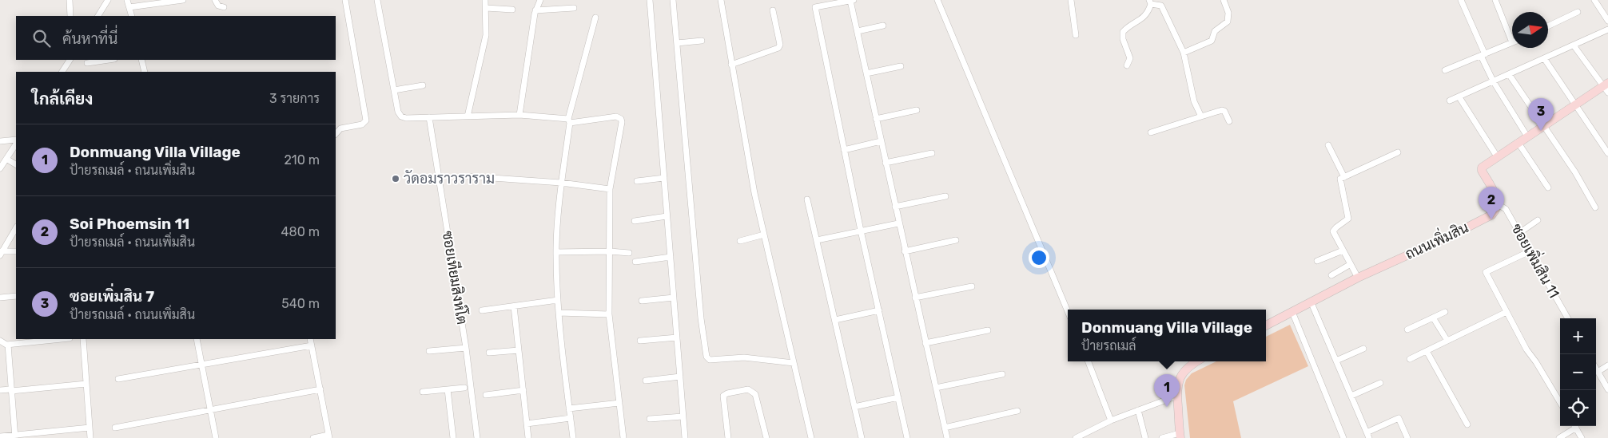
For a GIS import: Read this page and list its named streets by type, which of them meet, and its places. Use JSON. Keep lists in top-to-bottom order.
{
  "streets": {
    "street": ["ถนนเพิ่มสิน", "ซอยเพิ่มสิน 11", "ซอยเทียมสิงห์โต"]
  },
  "crossings": [
    ["ถนนเพิ่มสิน", "ซอยเพิ่มสิน 11"]
  ],
  "places": ["วัดอมราวราราม"],
  "north": "right",
  "page": {
    "search": "ค้นหาที่นี่",
    "heading": ["ใกล้เคียง", "3 รายการ"],
    "pins": ["3", "2", "1"],
    "list": [
      {
        "mark": "1",
        "name": "Donmuang Villa Village",
        "note": "ป้ายรถเมล์ · ถนนเพิ่มสิน",
        "value": "210 m"
      },
      {
        "mark": "2",
        "name": "Soi Phoemsin 11",
        "note": "ป้ายรถเมล์ · ถนนเพิ่มสิน",
        "value": "480 m"
      },
      {
        "mark": "3",
        "name": "ซอยเพิ่มสิน 7",
        "note": "ป้ายรถเมล์ · ถนนเพิ่มสิน",
        "value": "540 m"
      }
    ],
    "popup": ["Donmuang Villa Village", "ป้ายรถเมล์"],
    "map_buttons": ["+", "−"]
  }
}
